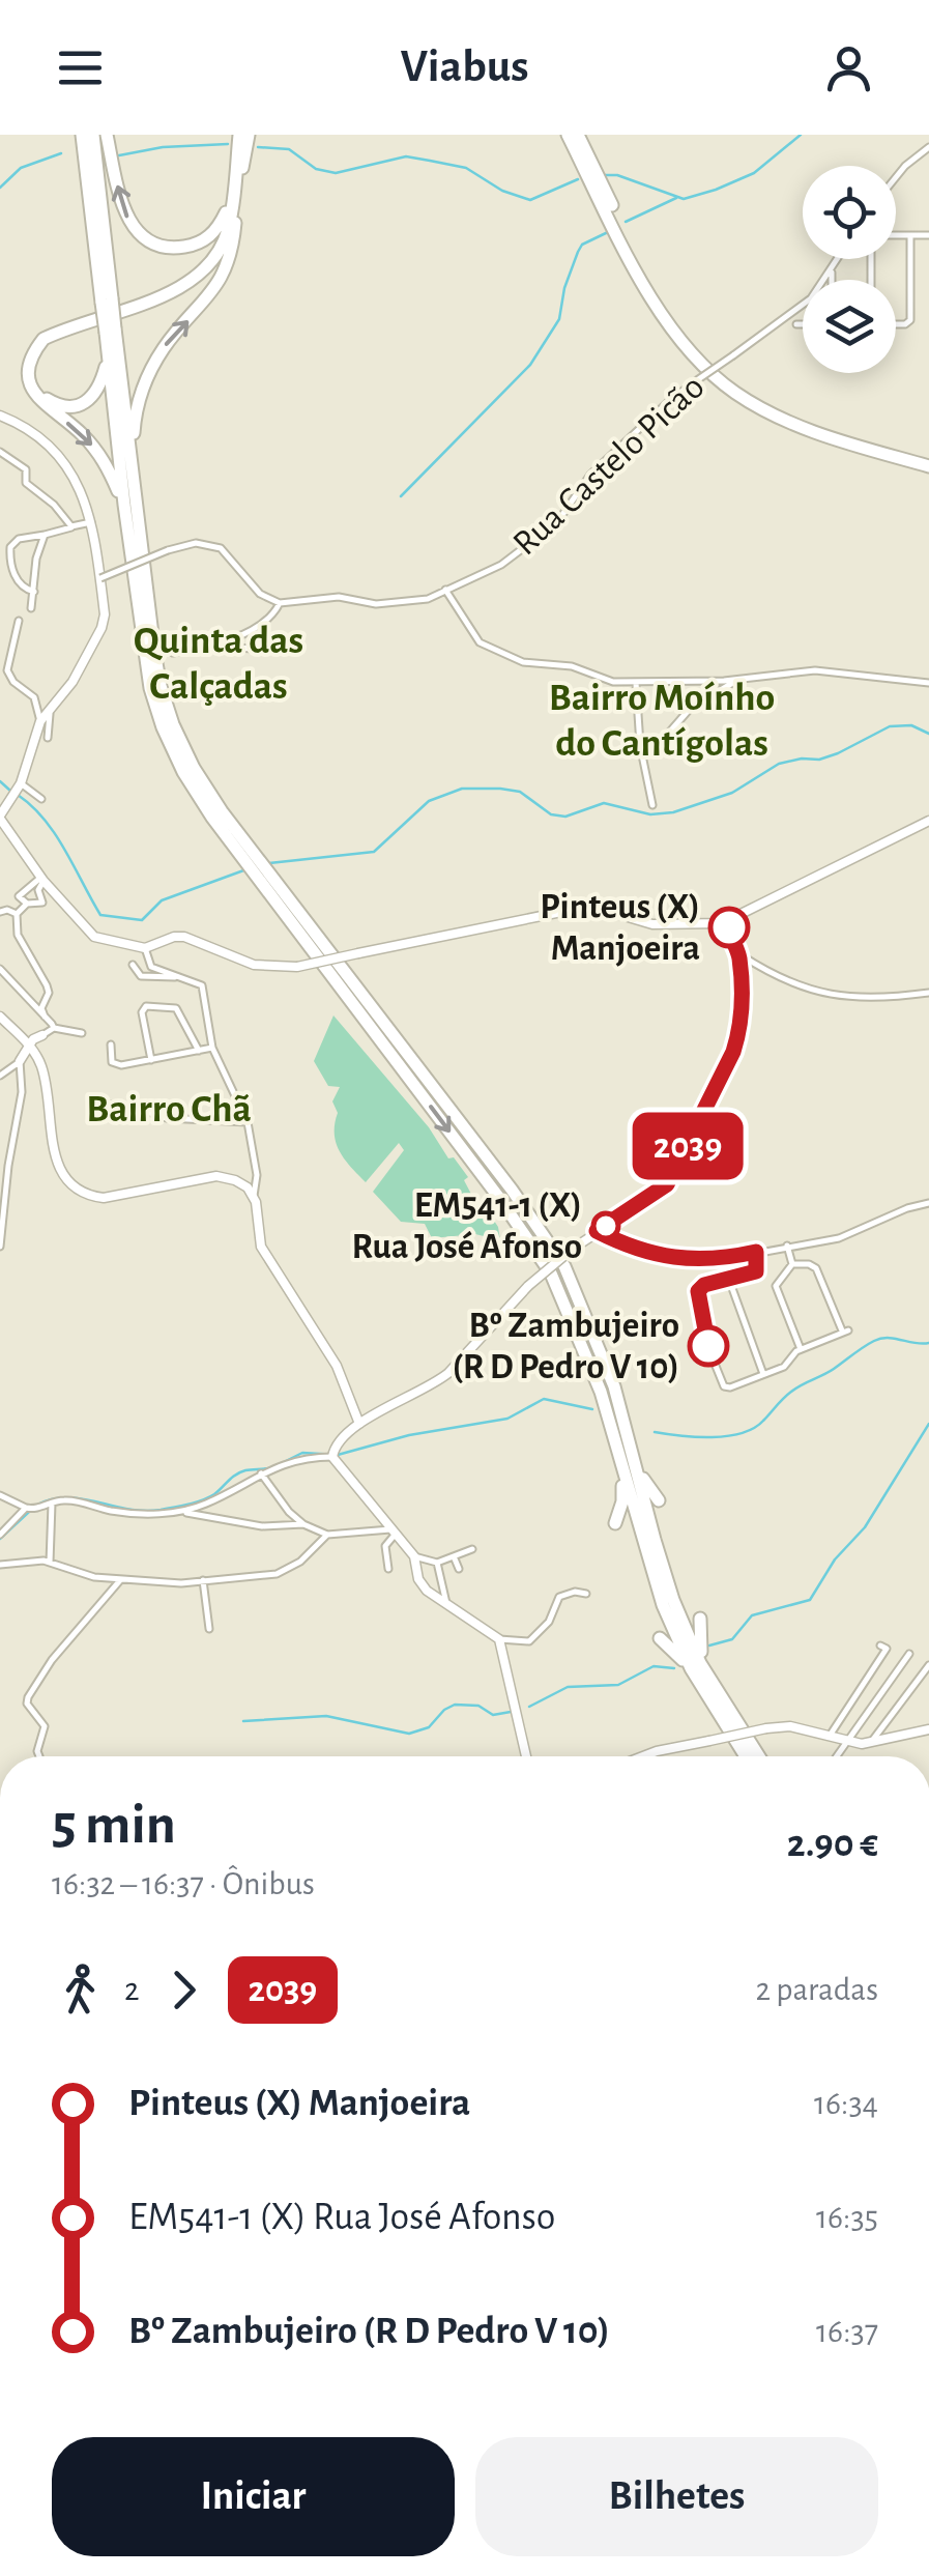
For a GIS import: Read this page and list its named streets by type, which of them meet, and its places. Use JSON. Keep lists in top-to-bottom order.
{
  "streets": {
    "street": ["Rua Castelo Picão"]
  },
  "districts": ["Quinta das Calçadas", "Bairro Moínho do Cantígolas", "Bairro Chã"],
  "places": ["Pinteus (X) Manjoeira", "EM541-1 (X) Rua José Afonso", "Bº Zambujeiro (R D Pedro V 10)"],
  "lines": ["bus line 2039"],
  "page": {
    "header": "Viabus",
    "on_map": "2039",
    "heading": ["5 min", "16:32 – 16:37 · Ônibus", "2.90 €"],
    "legs": ["2", "2039", "2 paradas"],
    "list": [
      {
        "name": "Pinteus (X) Manjoeira",
        "value": "16:34"
      },
      {
        "name": "EM541-1 (X) Rua José Afonso",
        "value": "16:35"
      },
      {
        "name": "Bº Zambujeiro (R D Pedro V 10)",
        "value": "16:37"
      }
    ],
    "buttons": ["Iniciar", "Bilhetes"]
  }
}
